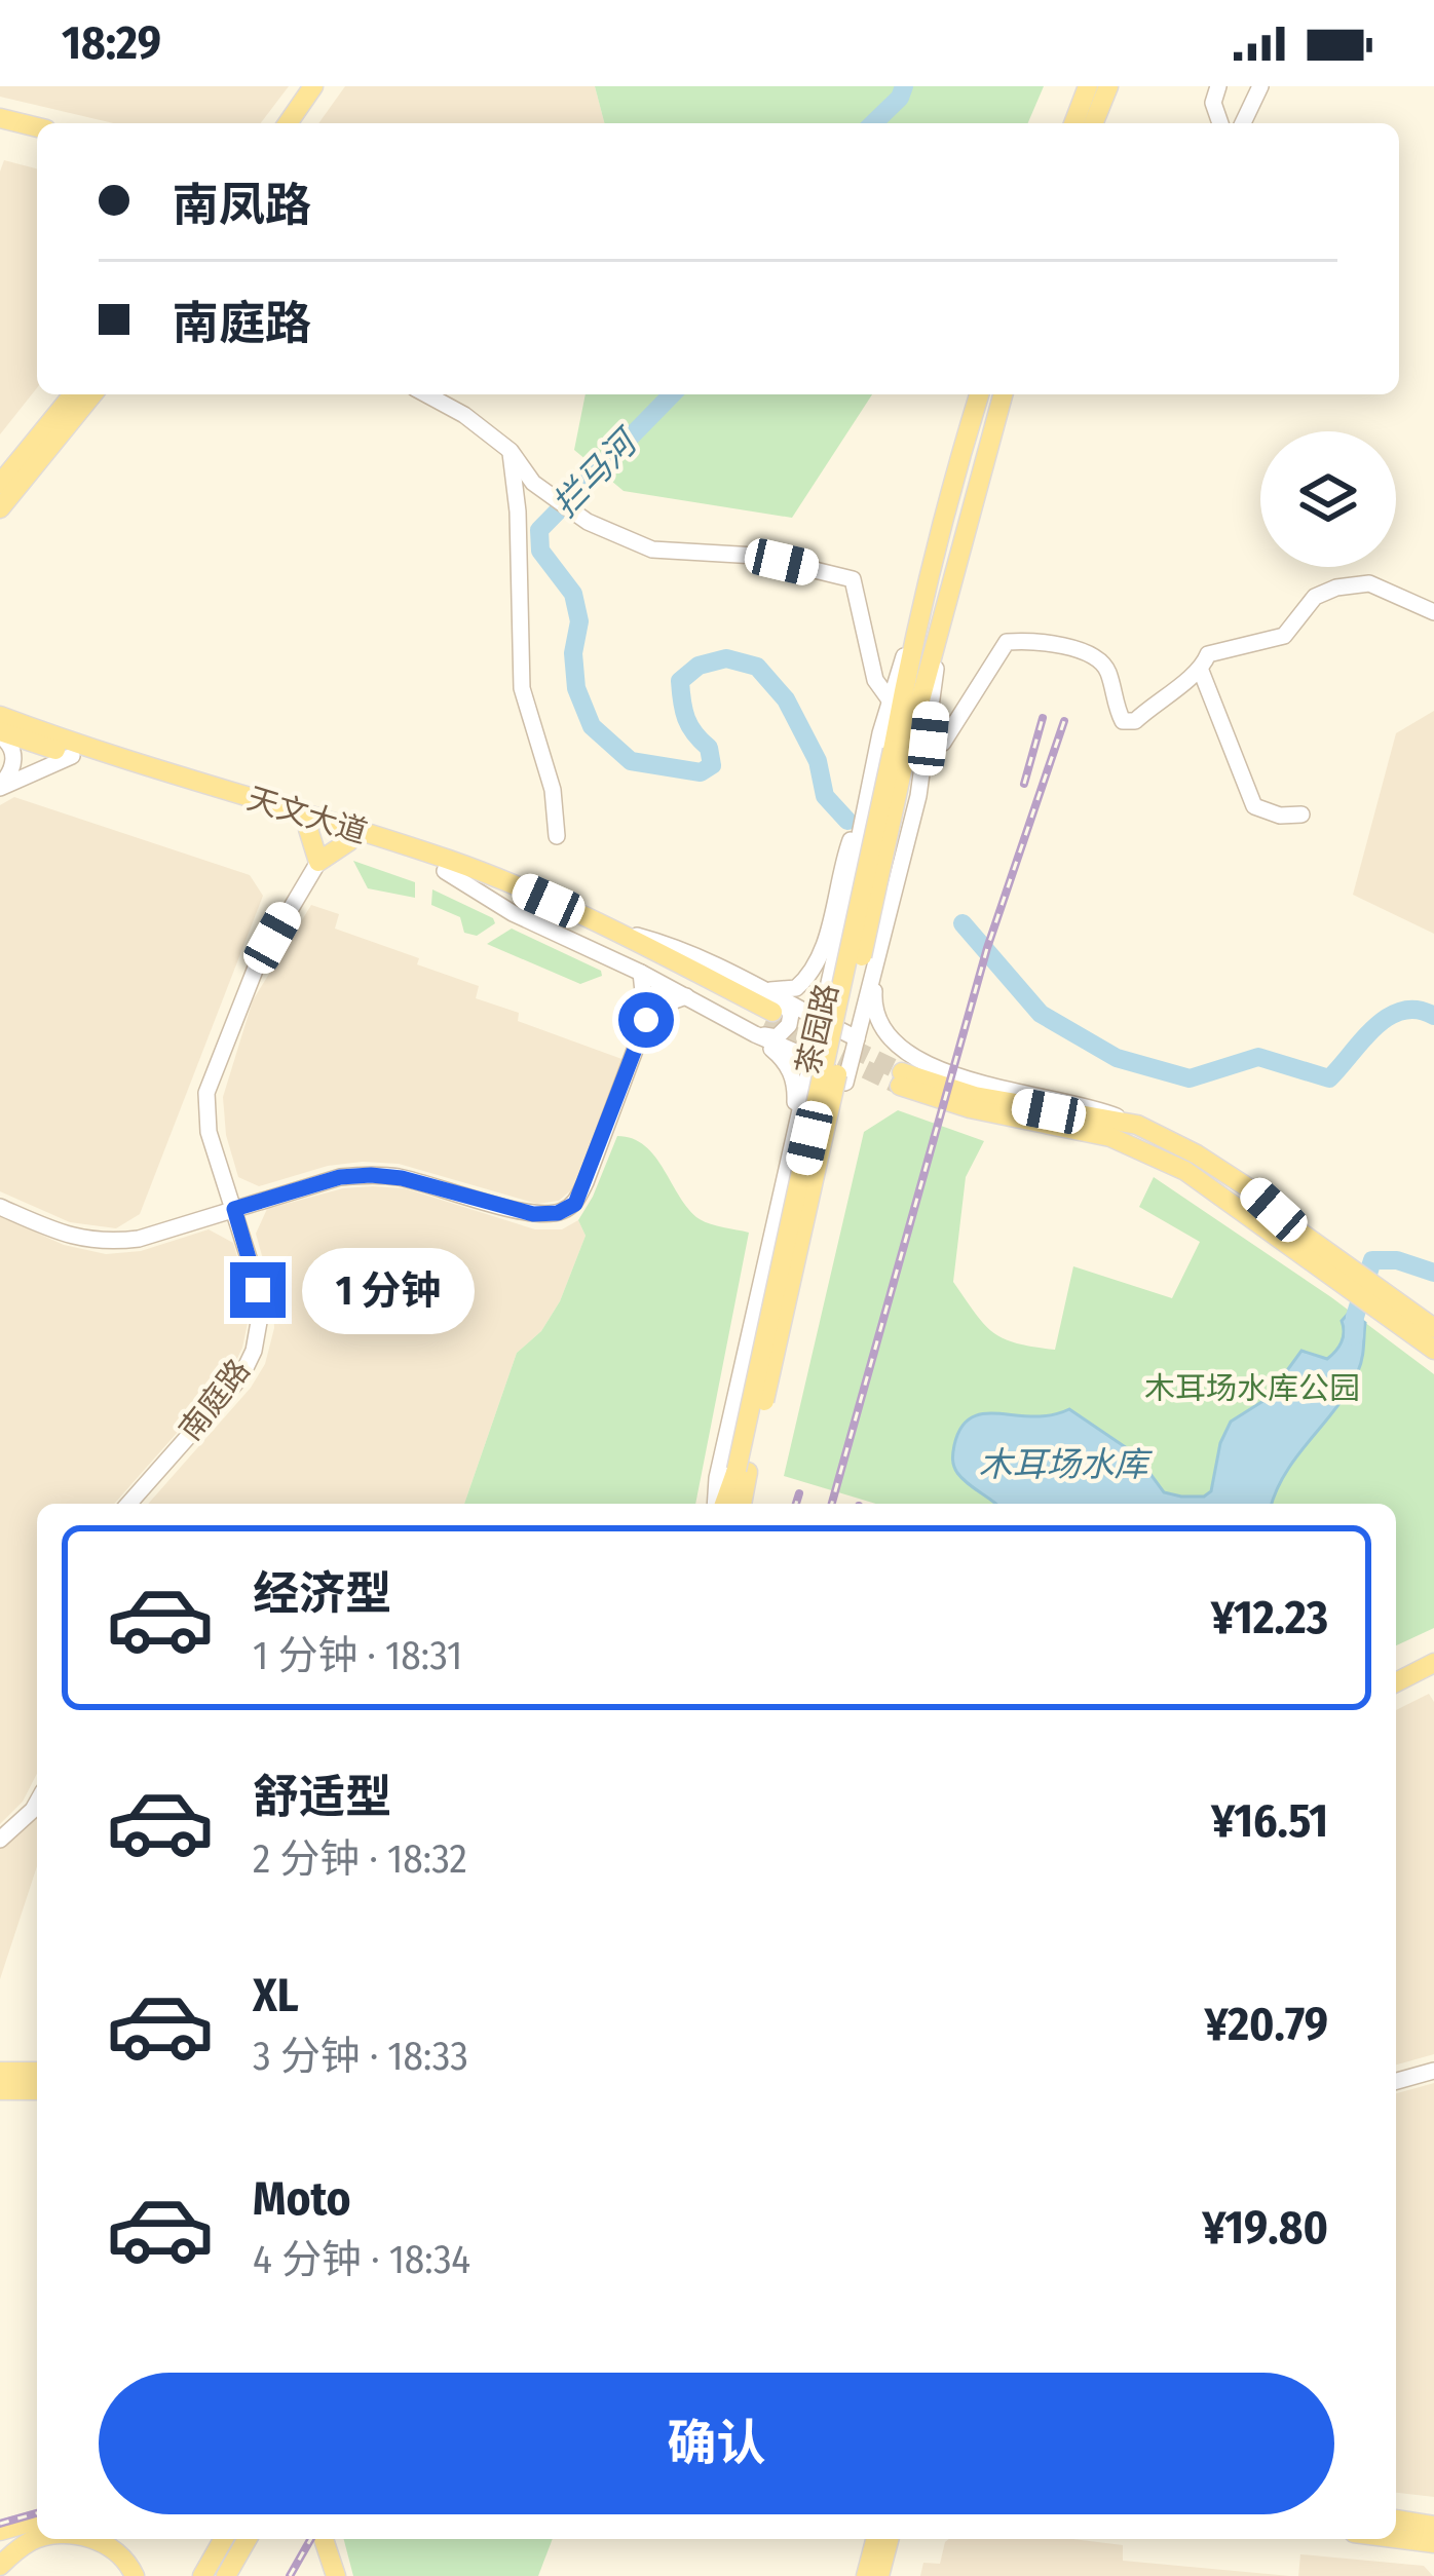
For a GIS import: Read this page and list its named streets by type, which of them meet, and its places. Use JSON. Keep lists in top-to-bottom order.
{
  "streets": {
    "main road": ["天文大道", "茶园路"],
    "street": ["南庭路"]
  },
  "crossings": [
    ["天文大道", "茶园路"]
  ],
  "water": ["拦马河", "木耳场水库"],
  "parks": ["木耳场水库公园"],
  "page": {
    "status": "18:29",
    "banner": ["南凤路", "南庭路"],
    "bubble": "1 分钟",
    "list": [
      {
        "name": "经济型",
        "note": "1 分钟 · 18:31",
        "value": "¥12.23"
      },
      {
        "name": "舒适型",
        "note": "2 分钟 · 18:32",
        "value": "¥16.51"
      },
      {
        "name": "XL",
        "note": "3 分钟 · 18:33",
        "value": "¥20.79"
      },
      {
        "name": "Moto",
        "note": "4 分钟 · 18:34",
        "value": "¥19.80"
      }
    ],
    "buttons": "确认"
  }
}
